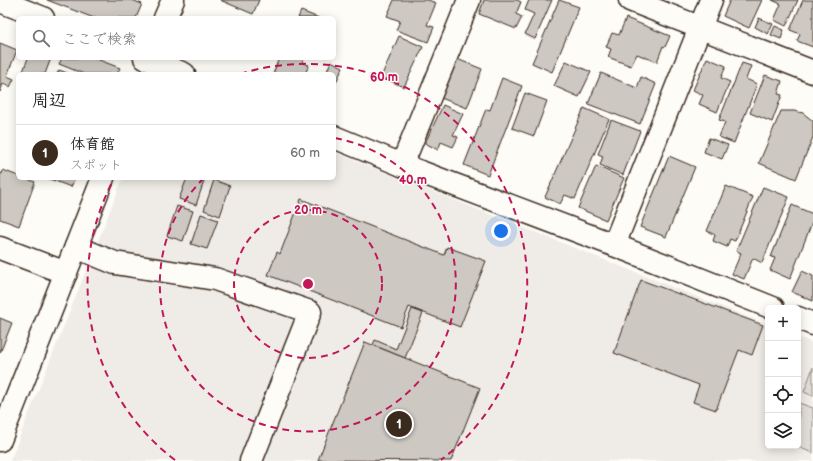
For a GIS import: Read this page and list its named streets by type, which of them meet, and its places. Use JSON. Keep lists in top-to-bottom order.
{
  "page": {
    "search": "ここで検索",
    "heading": "周辺",
    "list": [
      {
        "mark": "1",
        "name": "体育館",
        "note": "スポット",
        "value": "60 m"
      }
    ],
    "map_buttons": ["+", "−"],
    "pins": "1"
  },
  "rings": ["60 m", "40 m", "20 m"]
}
